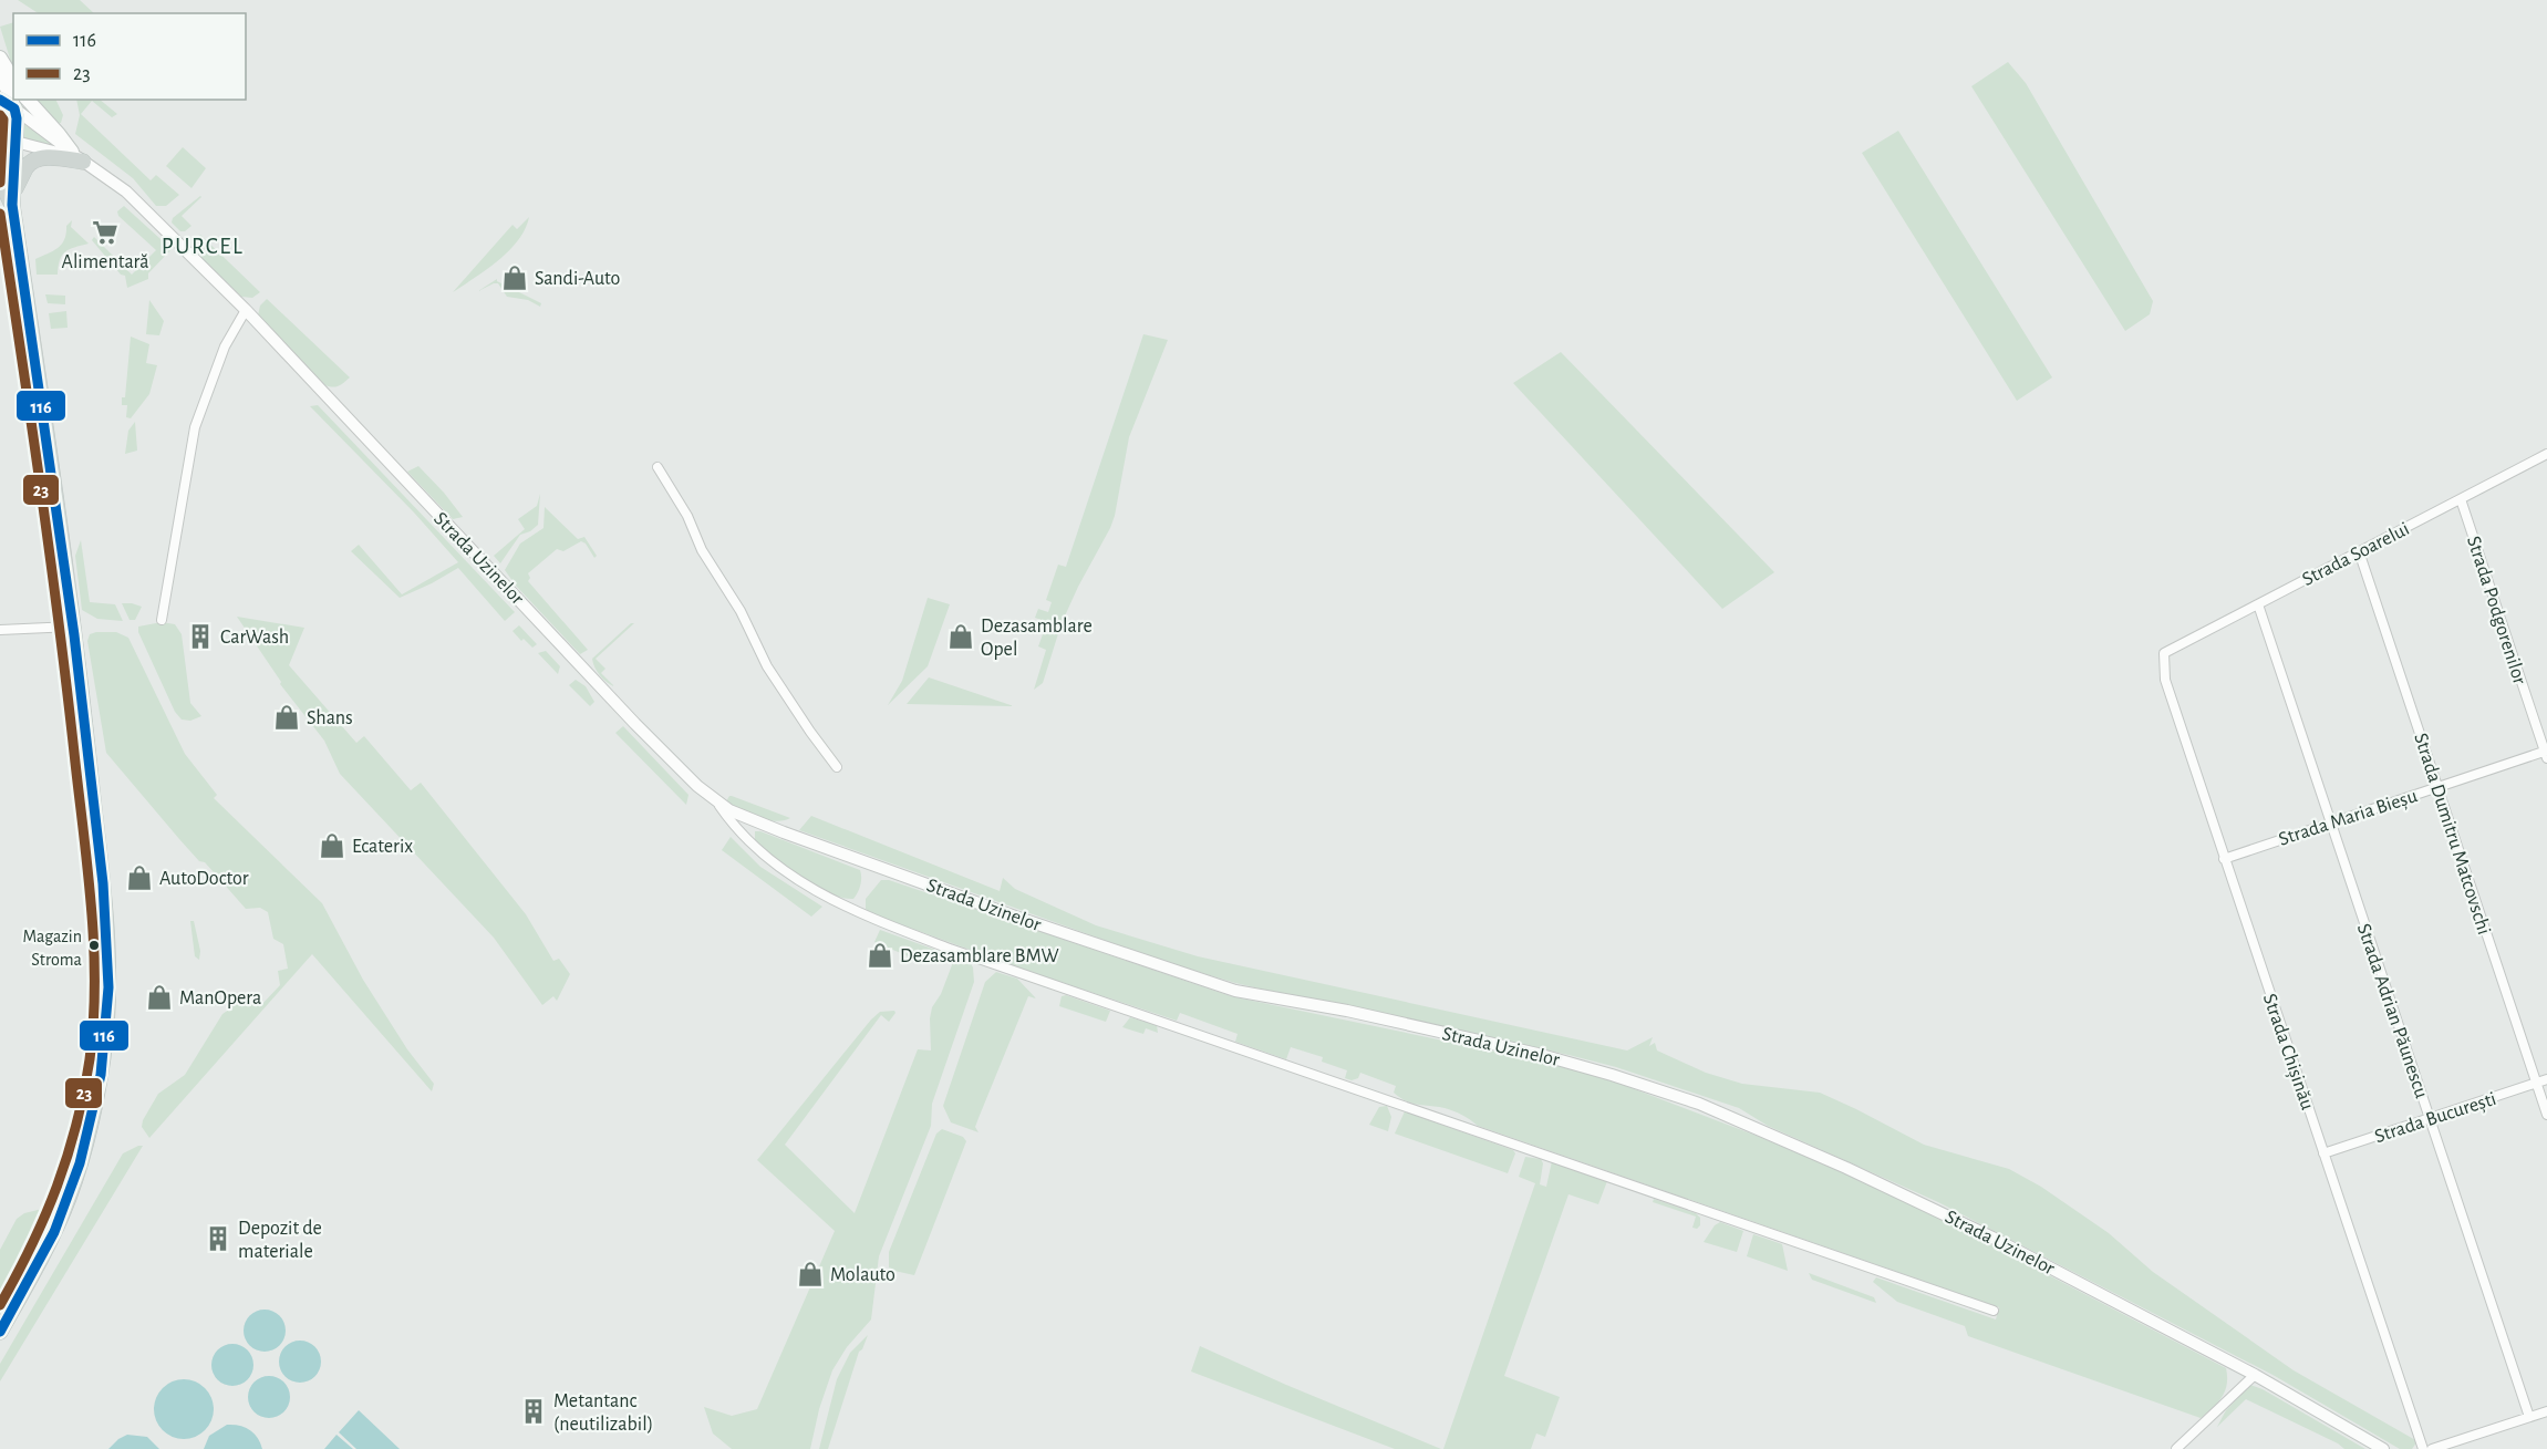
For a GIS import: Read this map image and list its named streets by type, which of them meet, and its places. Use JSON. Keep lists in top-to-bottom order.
{
  "streets": {
    "street": [
      "Strada Soarelui",
      "Strada Uzinelor",
      "Strada Podgorenilor",
      "Strada Maria Bieșu",
      "Strada Dumitru Matcovschi",
      "Strada Adrian Păunescu",
      "Strada Chișinău",
      "Strada București"
    ]
  },
  "crossings": [
    ["Strada Soarelui", "Strada Podgorenilor"],
    ["Strada Soarelui", "Strada Dumitru Matcovschi"],
    ["Strada Soarelui", "Strada Adrian Păunescu"],
    ["Strada Soarelui", "Strada Chișinău"],
    ["Strada Podgorenilor", "Strada Maria Bieșu"],
    ["Strada Maria Bieșu", "Strada Dumitru Matcovschi"],
    ["Strada Maria Bieșu", "Strada Adrian Păunescu"],
    ["Strada Maria Bieșu", "Strada Chișinău"],
    ["Strada Dumitru Matcovschi", "Strada București"],
    ["Strada Adrian Păunescu", "Strada București"],
    ["Strada Chișinău", "Strada București"]
  ],
  "districts": ["PURCEL"],
  "places": {
    "supermarket": ["Alimentară"],
    "shop": [
      "Sandi-Auto",
      "Dezasamblare Opel",
      "Shans",
      "Ecaterix",
      "AutoDoctor",
      "Dezasamblare BMW",
      "ManOpera",
      "Molauto"
    ],
    "building": ["CarWash", "Depozit de materiale", "Metantanc (neutilizabil)"],
    "other": ["Magazin Stroma"]
  },
  "lines": ["transit line 116", "transit line 23"],
  "legend": ["116", "23"]
}
